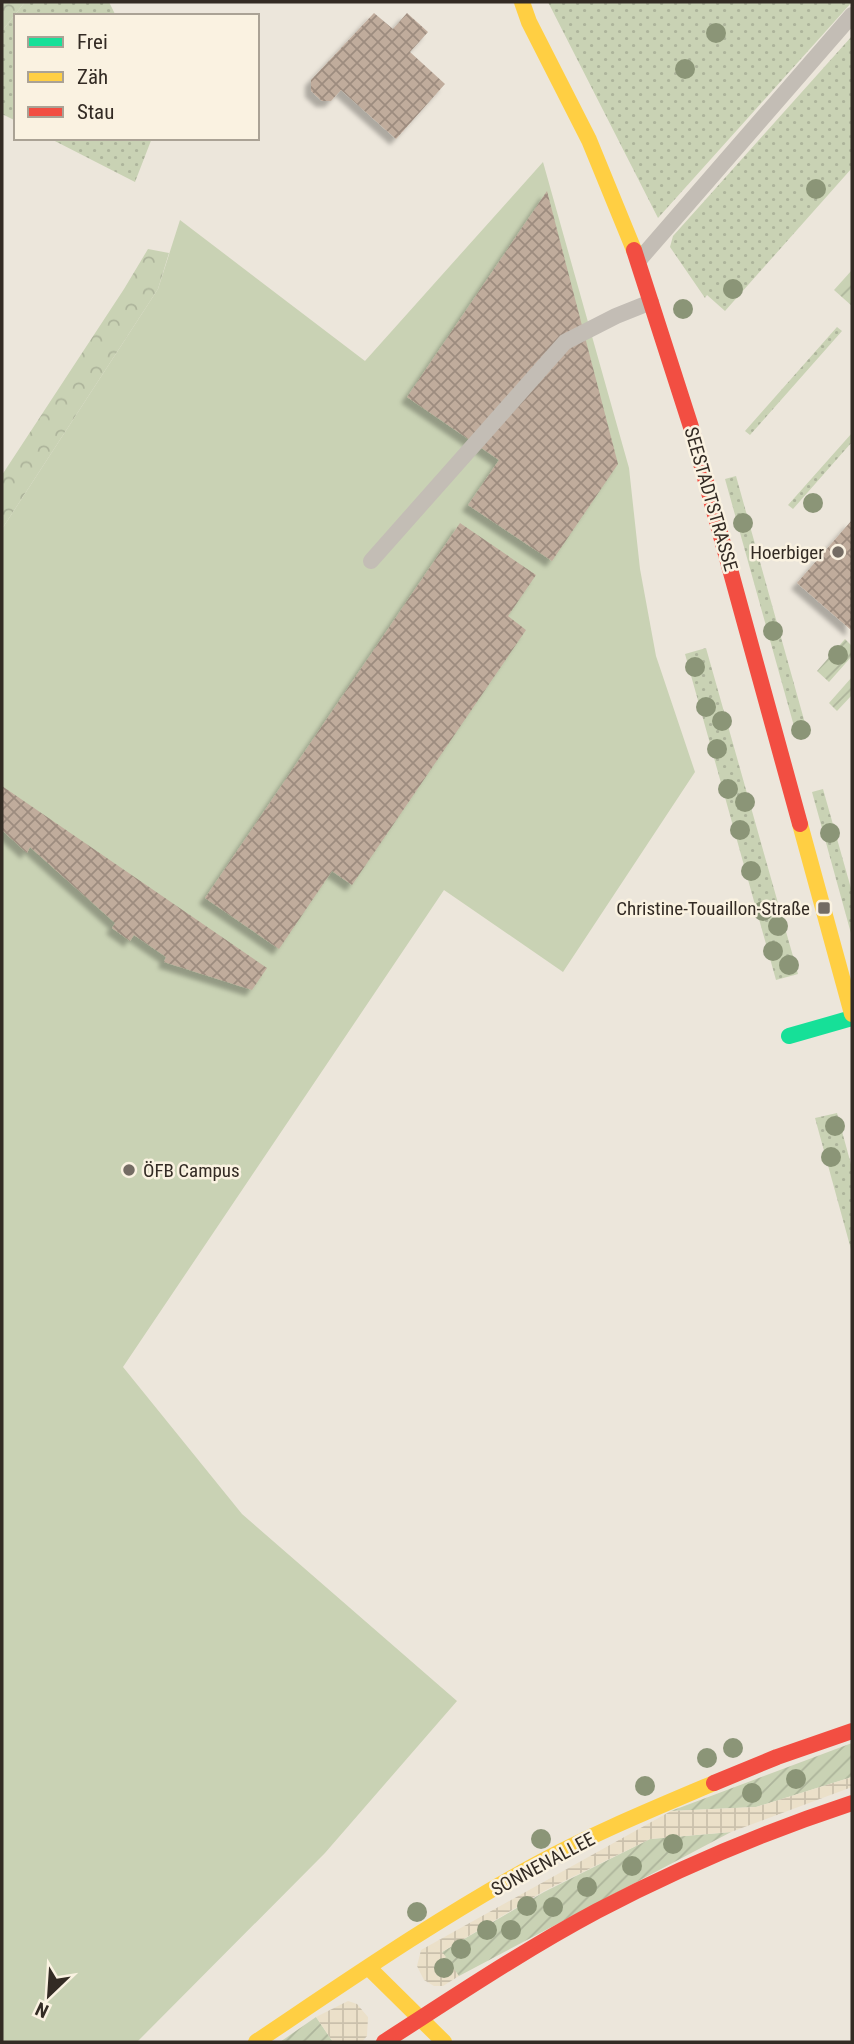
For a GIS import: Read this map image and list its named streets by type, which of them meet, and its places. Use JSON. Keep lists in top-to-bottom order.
{
  "streets": {
    "street": ["SEESTADTSTRASSE", "SONNENALLEE"]
  },
  "places": {
    "other": ["Hoerbiger", "ÖFB Campus"],
    "transit": ["Christine-Touaillon-Straße"]
  },
  "legend": ["Frei", "Zäh", "Stau"],
  "north": "bottom left"
}
